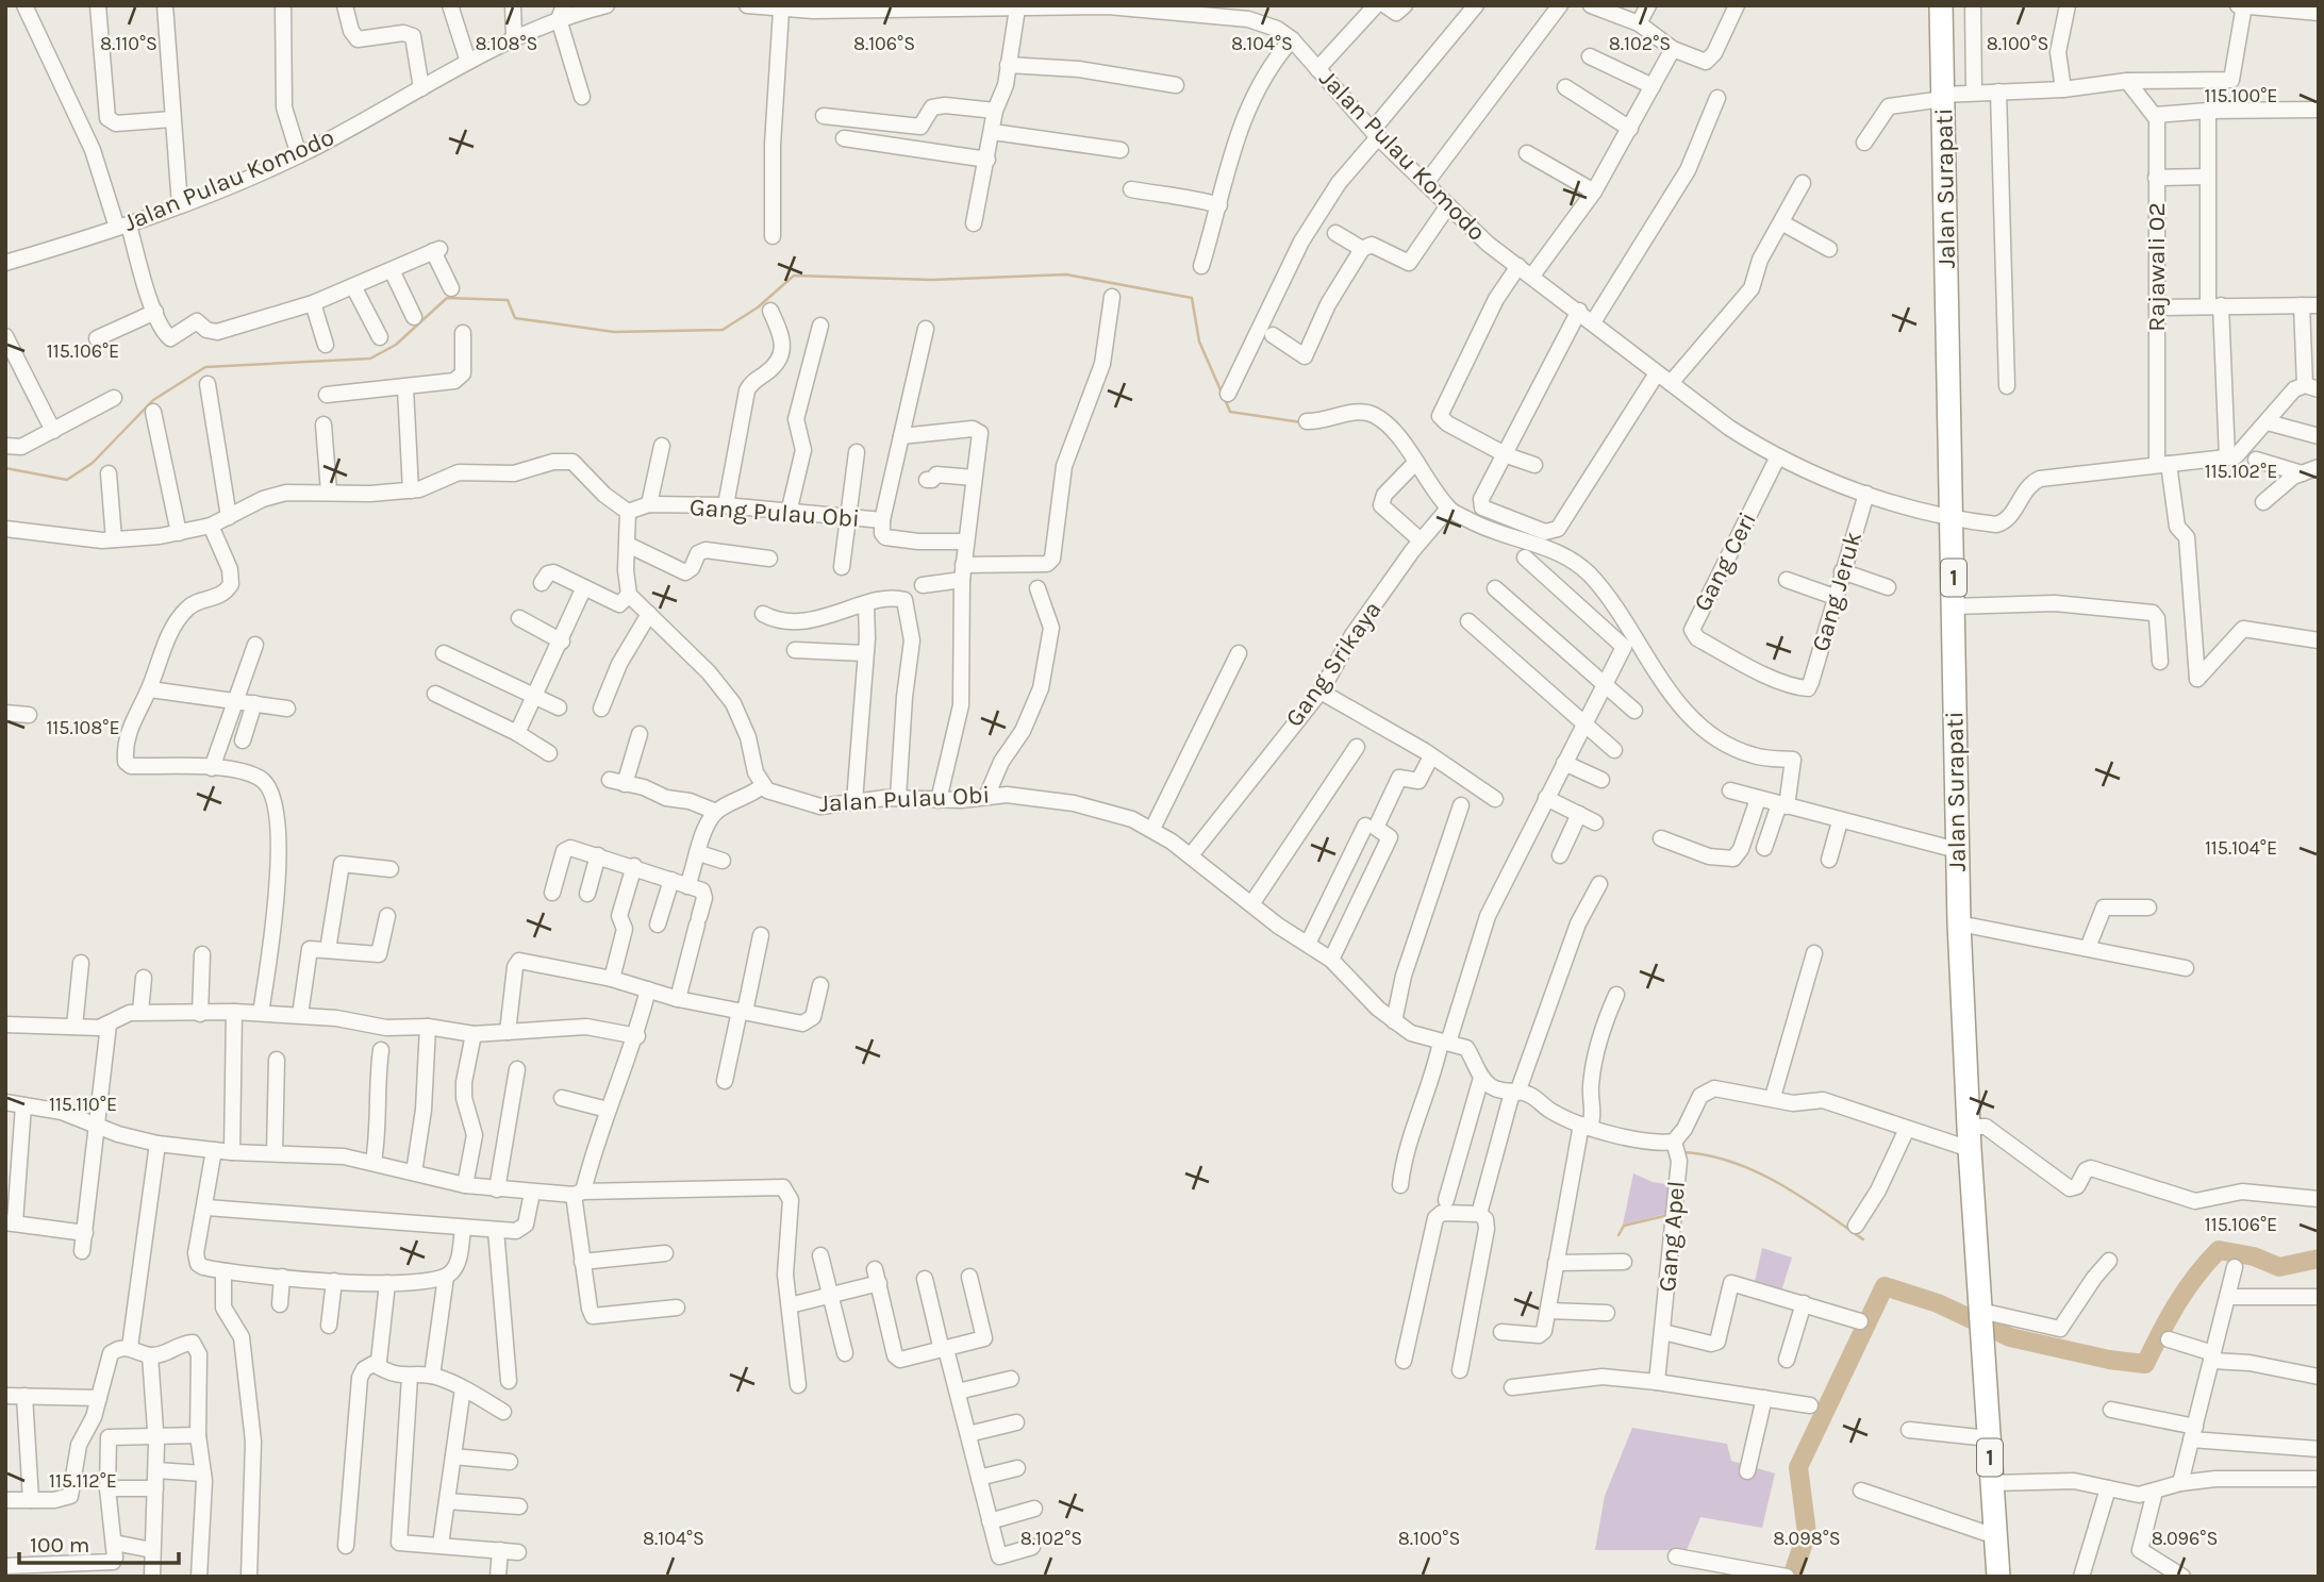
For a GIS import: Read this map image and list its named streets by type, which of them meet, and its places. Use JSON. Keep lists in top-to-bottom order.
{
  "streets": {
    "highway": ["Jalan Surapati", "1"],
    "street": [
      "Jalan Pulau Komodo",
      "Rajawali 02",
      "Gang Pulau Obi",
      "Gang Ceri",
      "Gang Jeruk",
      "Gang Srikaya",
      "Jalan Pulau Obi",
      "Gang Apel"
    ]
  },
  "crossings": [
    ["Jalan Pulau Komodo", "Jalan Surapati"],
    ["Jalan Pulau Komodo", "Rajawali 02"],
    ["Jalan Pulau Komodo", "Gang Ceri"],
    ["Jalan Pulau Komodo", "Gang Jeruk"],
    ["Gang Ceri", "Gang Jeruk"],
    ["Gang Srikaya", "Jalan Pulau Obi"]
  ],
  "scale_bar": "100 m",
  "coordinates": [
    "8.110°S",
    "8.106°S",
    "8.104°S",
    "8.102°S",
    "8.100°S",
    "8.108°S",
    "115.100°E",
    "115.106°E",
    "115.102°E",
    "115.108°E",
    "115.104°E",
    "115.110°E",
    "115.112°E",
    "8.098°S",
    "8.096°S"
  ]
}
